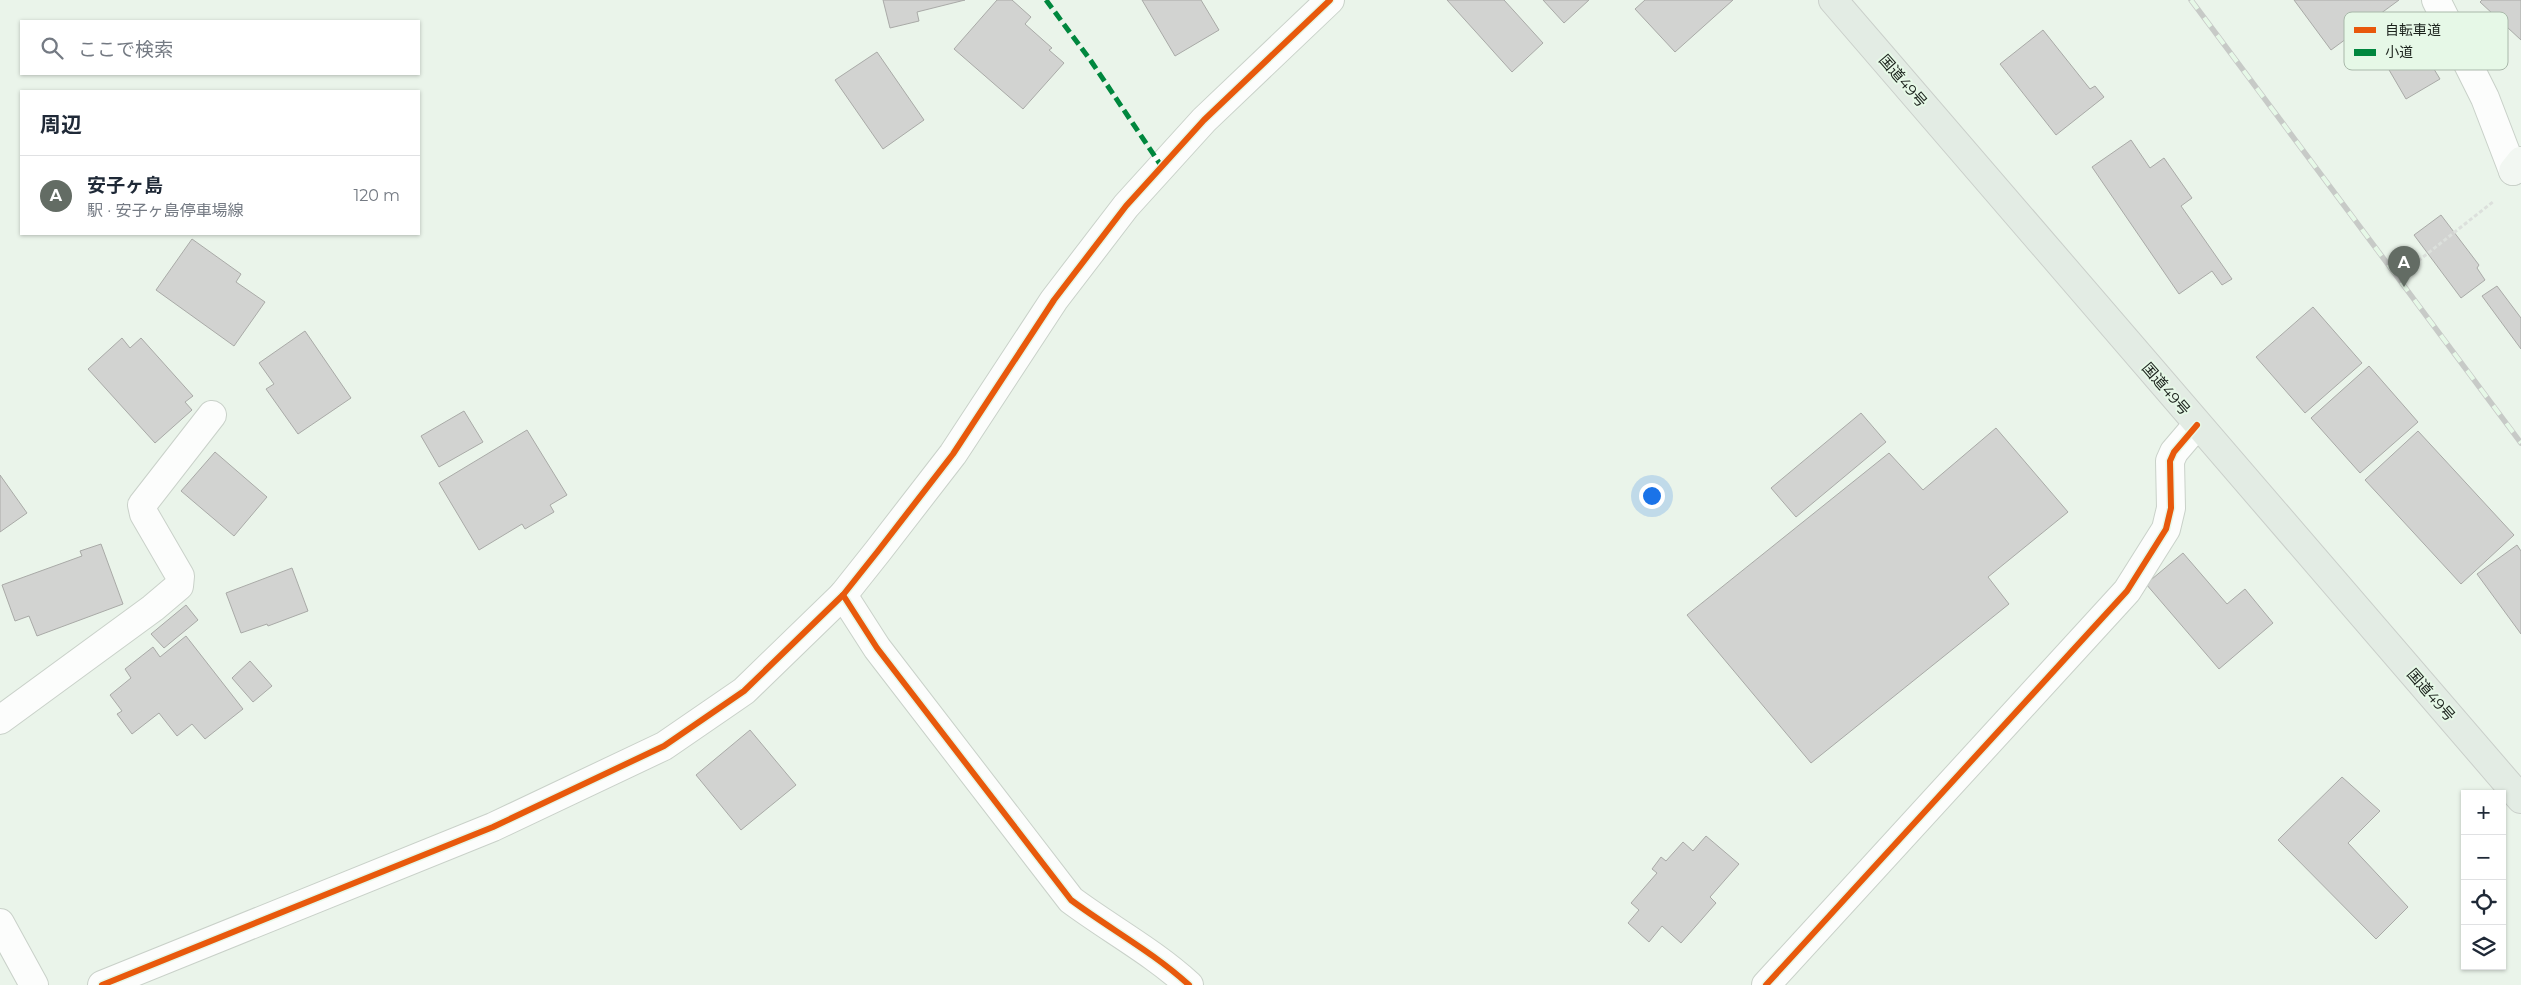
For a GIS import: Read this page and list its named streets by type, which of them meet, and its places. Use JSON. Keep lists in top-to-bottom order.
{
  "streets": {
    "highway": ["国道49号"]
  },
  "legend": ["自転車道", "小道"],
  "page": {
    "search": "ここで検索",
    "heading": "周辺",
    "list": [
      {
        "mark": "A",
        "name": "安子ヶ島",
        "note": "駅 · 安子ヶ島停車場線",
        "value": "120 m"
      }
    ],
    "pins": "A",
    "map_buttons": ["+", "−"]
  }
}
